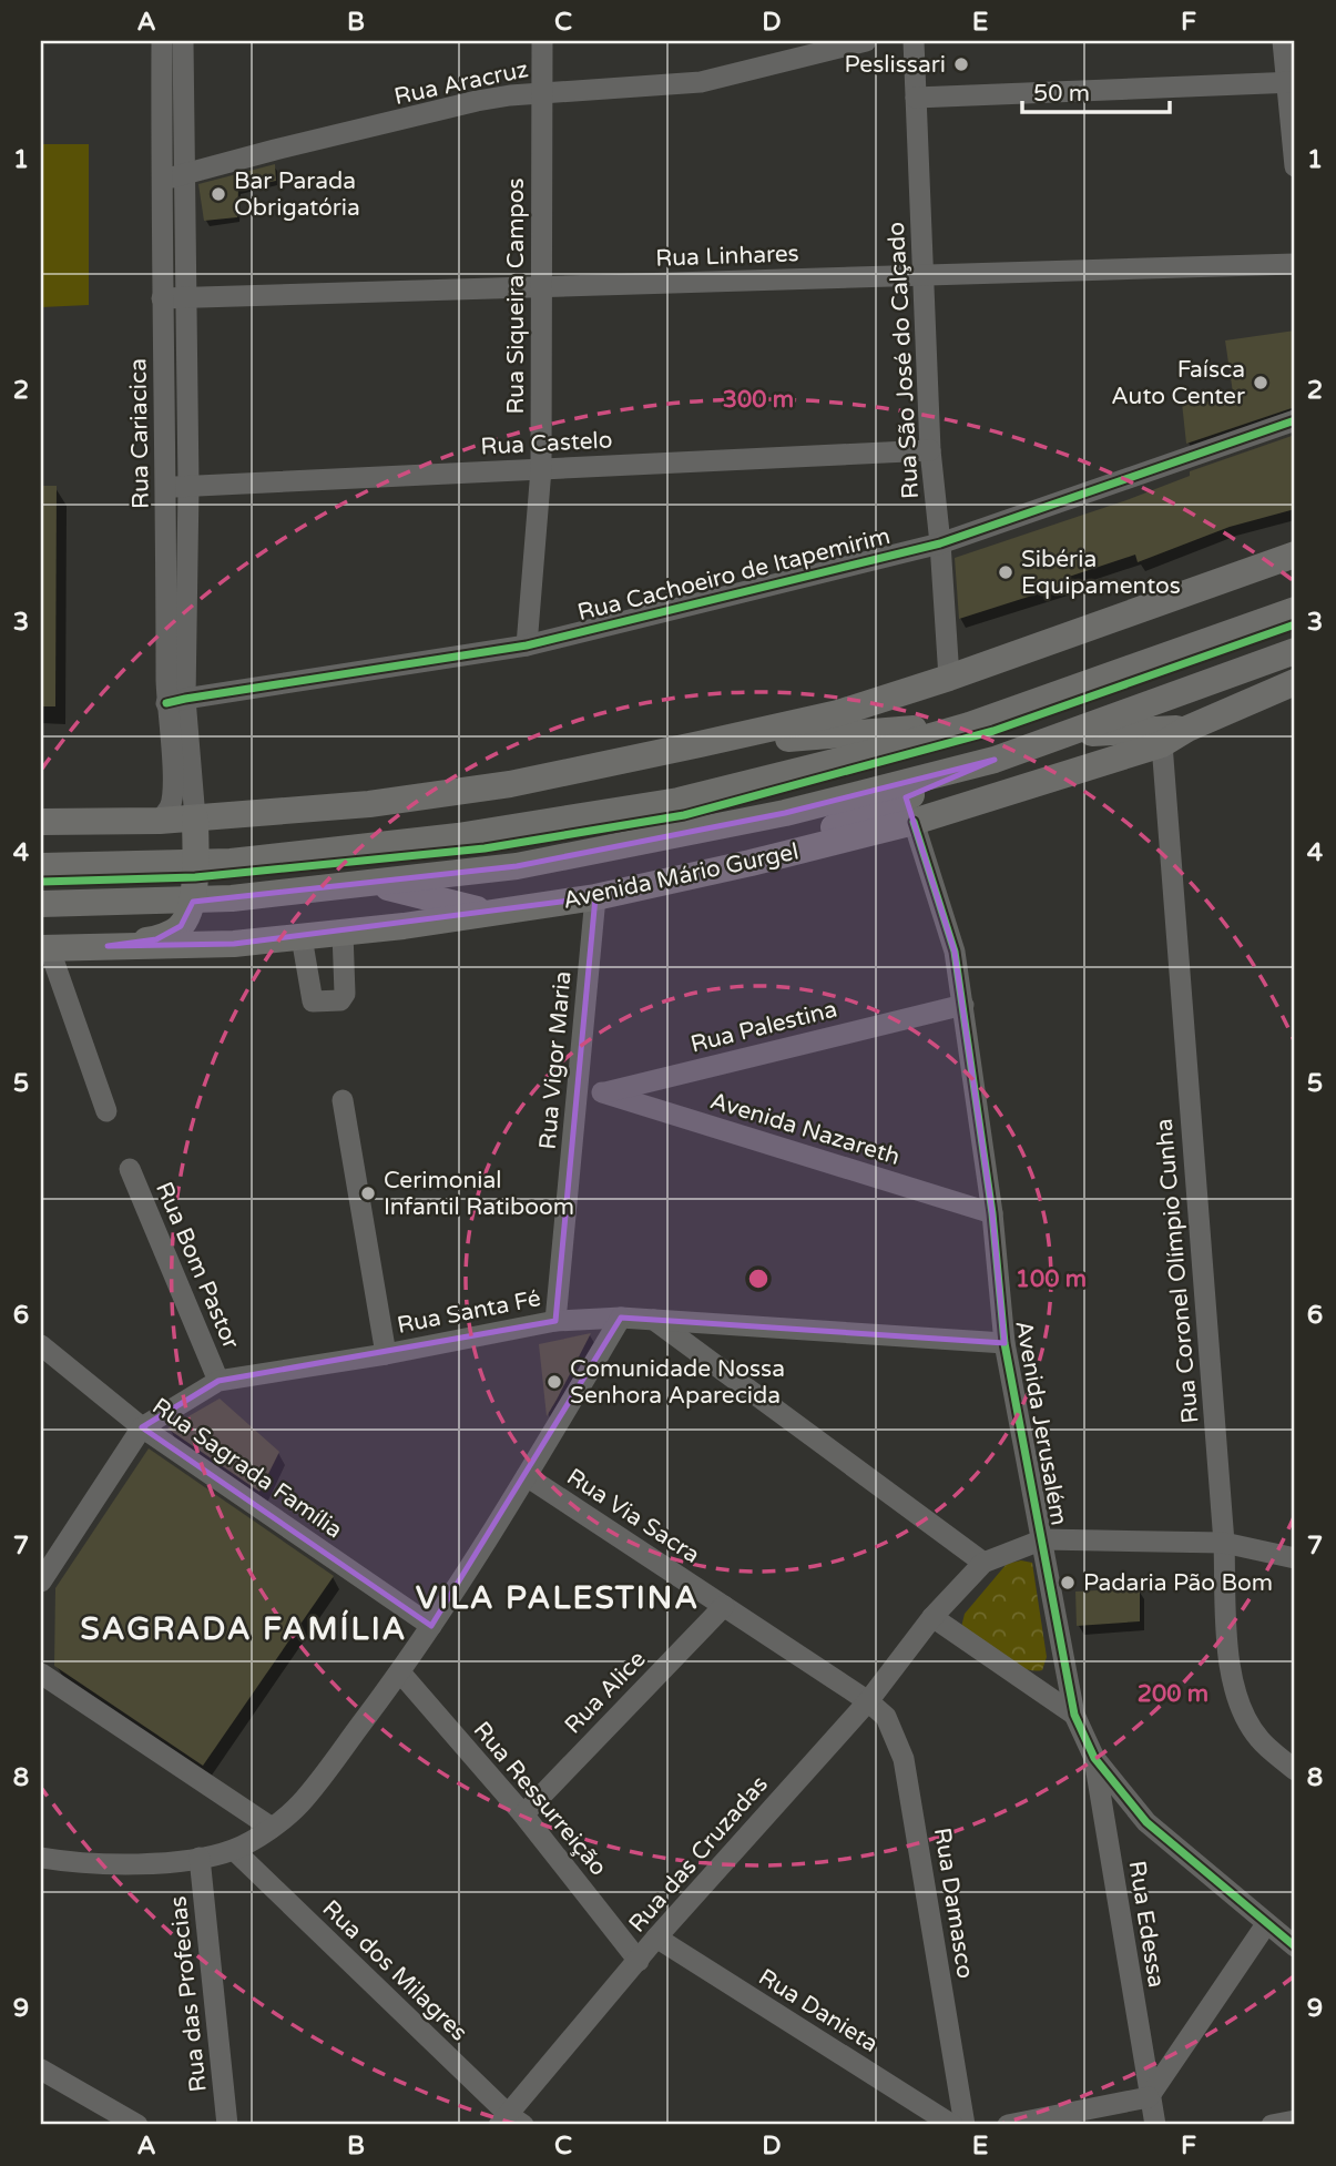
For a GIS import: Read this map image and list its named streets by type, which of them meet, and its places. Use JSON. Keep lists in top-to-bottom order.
{
  "streets": {
    "main road": ["Avenida Mário Gurgel"],
    "street": [
      "Rua Aracruz",
      "Rua Linhares",
      "Rua Siqueira Campos",
      "Rua São José do Calçado",
      "Rua Cariacica",
      "Rua Castelo",
      "Rua Cachoeiro de Itapemirim",
      "Rua Palestina",
      "Rua Vigor Maria",
      "Avenida Nazareth",
      "Rua Bom Pastor",
      "Rua Coronel Olímpio Cunha",
      "Rua Santa Fé",
      "Avenida Jerusalém",
      "Rua Sagrada Família",
      "Rua Via Sacra",
      "Rua Alice",
      "Rua Ressurreição",
      "Rua das Cruzadas",
      "Rua Damasco",
      "Rua Edessa",
      "Rua dos Milagres",
      "Rua das Profecias",
      "Rua Danieta"
    ]
  },
  "crossings": [
    ["Rua Aracruz", "Rua Siqueira Campos"],
    ["Rua Aracruz", "Rua Cariacica"],
    ["Rua Linhares", "Rua Siqueira Campos"],
    ["Rua Linhares", "Rua São José do Calçado"],
    ["Rua Linhares", "Rua Cariacica"],
    ["Rua Siqueira Campos", "Rua Castelo"],
    ["Rua Siqueira Campos", "Rua Cachoeiro de Itapemirim"],
    ["Rua São José do Calçado", "Rua Castelo"],
    ["Rua São José do Calçado", "Rua Cachoeiro de Itapemirim"],
    ["Rua Cariacica", "Rua Castelo"],
    ["Rua Cariacica", "Rua Cachoeiro de Itapemirim"],
    ["Avenida Mário Gurgel", "Rua Vigor Maria"],
    ["Avenida Mário Gurgel", "Rua Coronel Olímpio Cunha"],
    ["Avenida Mário Gurgel", "Avenida Jerusalém"],
    ["Rua Palestina", "Rua Vigor Maria"],
    ["Rua Palestina", "Avenida Nazareth"],
    ["Rua Palestina", "Avenida Jerusalém"],
    ["Rua Vigor Maria", "Rua Santa Fé"],
    ["Avenida Nazareth", "Avenida Jerusalém"],
    ["Rua Bom Pastor", "Rua Santa Fé"],
    ["Rua Santa Fé", "Avenida Jerusalém"],
    ["Rua Santa Fé", "Rua Sagrada Família"],
    ["Avenida Jerusalém", "Rua das Cruzadas"],
    ["Avenida Jerusalém", "Rua Edessa"],
    ["Rua Via Sacra", "Rua Alice"],
    ["Rua Via Sacra", "Rua das Cruzadas"],
    ["Rua Via Sacra", "Rua Damasco"],
    ["Rua Alice", "Rua Ressurreição"],
    ["Rua Ressurreição", "Rua das Cruzadas"],
    ["Rua das Cruzadas", "Rua Damasco"],
    ["Rua das Cruzadas", "Rua dos Milagres"],
    ["Rua das Cruzadas", "Rua Danieta"]
  ],
  "districts": ["VILA PALESTINA", "SAGRADA FAMÍLIA"],
  "places": [
    "Peslissari",
    "Bar Parada Obrigatória",
    "Faísca Auto Center",
    "Sibéria Equipamentos",
    "Cerimonial Infantil Ratiboom",
    "Comunidade Nossa Senhora Aparecida",
    "Padaria Pão Bom"
  ],
  "scale_bar": "50 m",
  "grid": {
    "columns": [
      "A",
      "B",
      "C",
      "D",
      "E",
      "F"
    ],
    "rows": [
      "1",
      "2",
      "3",
      "4",
      "5",
      "6",
      "7",
      "8",
      "9"
    ]
  },
  "rings": ["300 m", "100 m", "200 m"]
}
